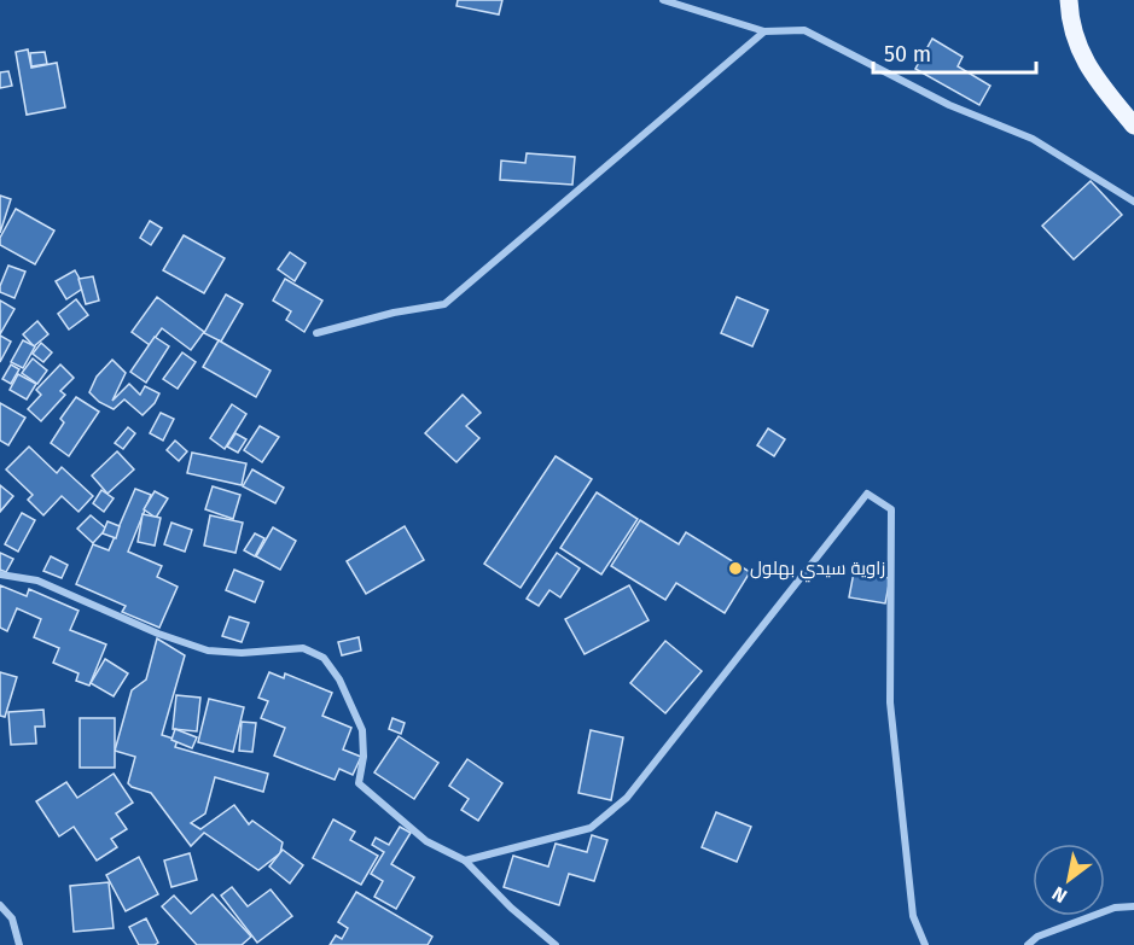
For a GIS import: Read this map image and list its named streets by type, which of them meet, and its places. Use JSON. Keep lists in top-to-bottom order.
{
  "places": ["زاوية سيدي بهلول"],
  "scale_bar": "50 m",
  "north": "bottom left"
}
